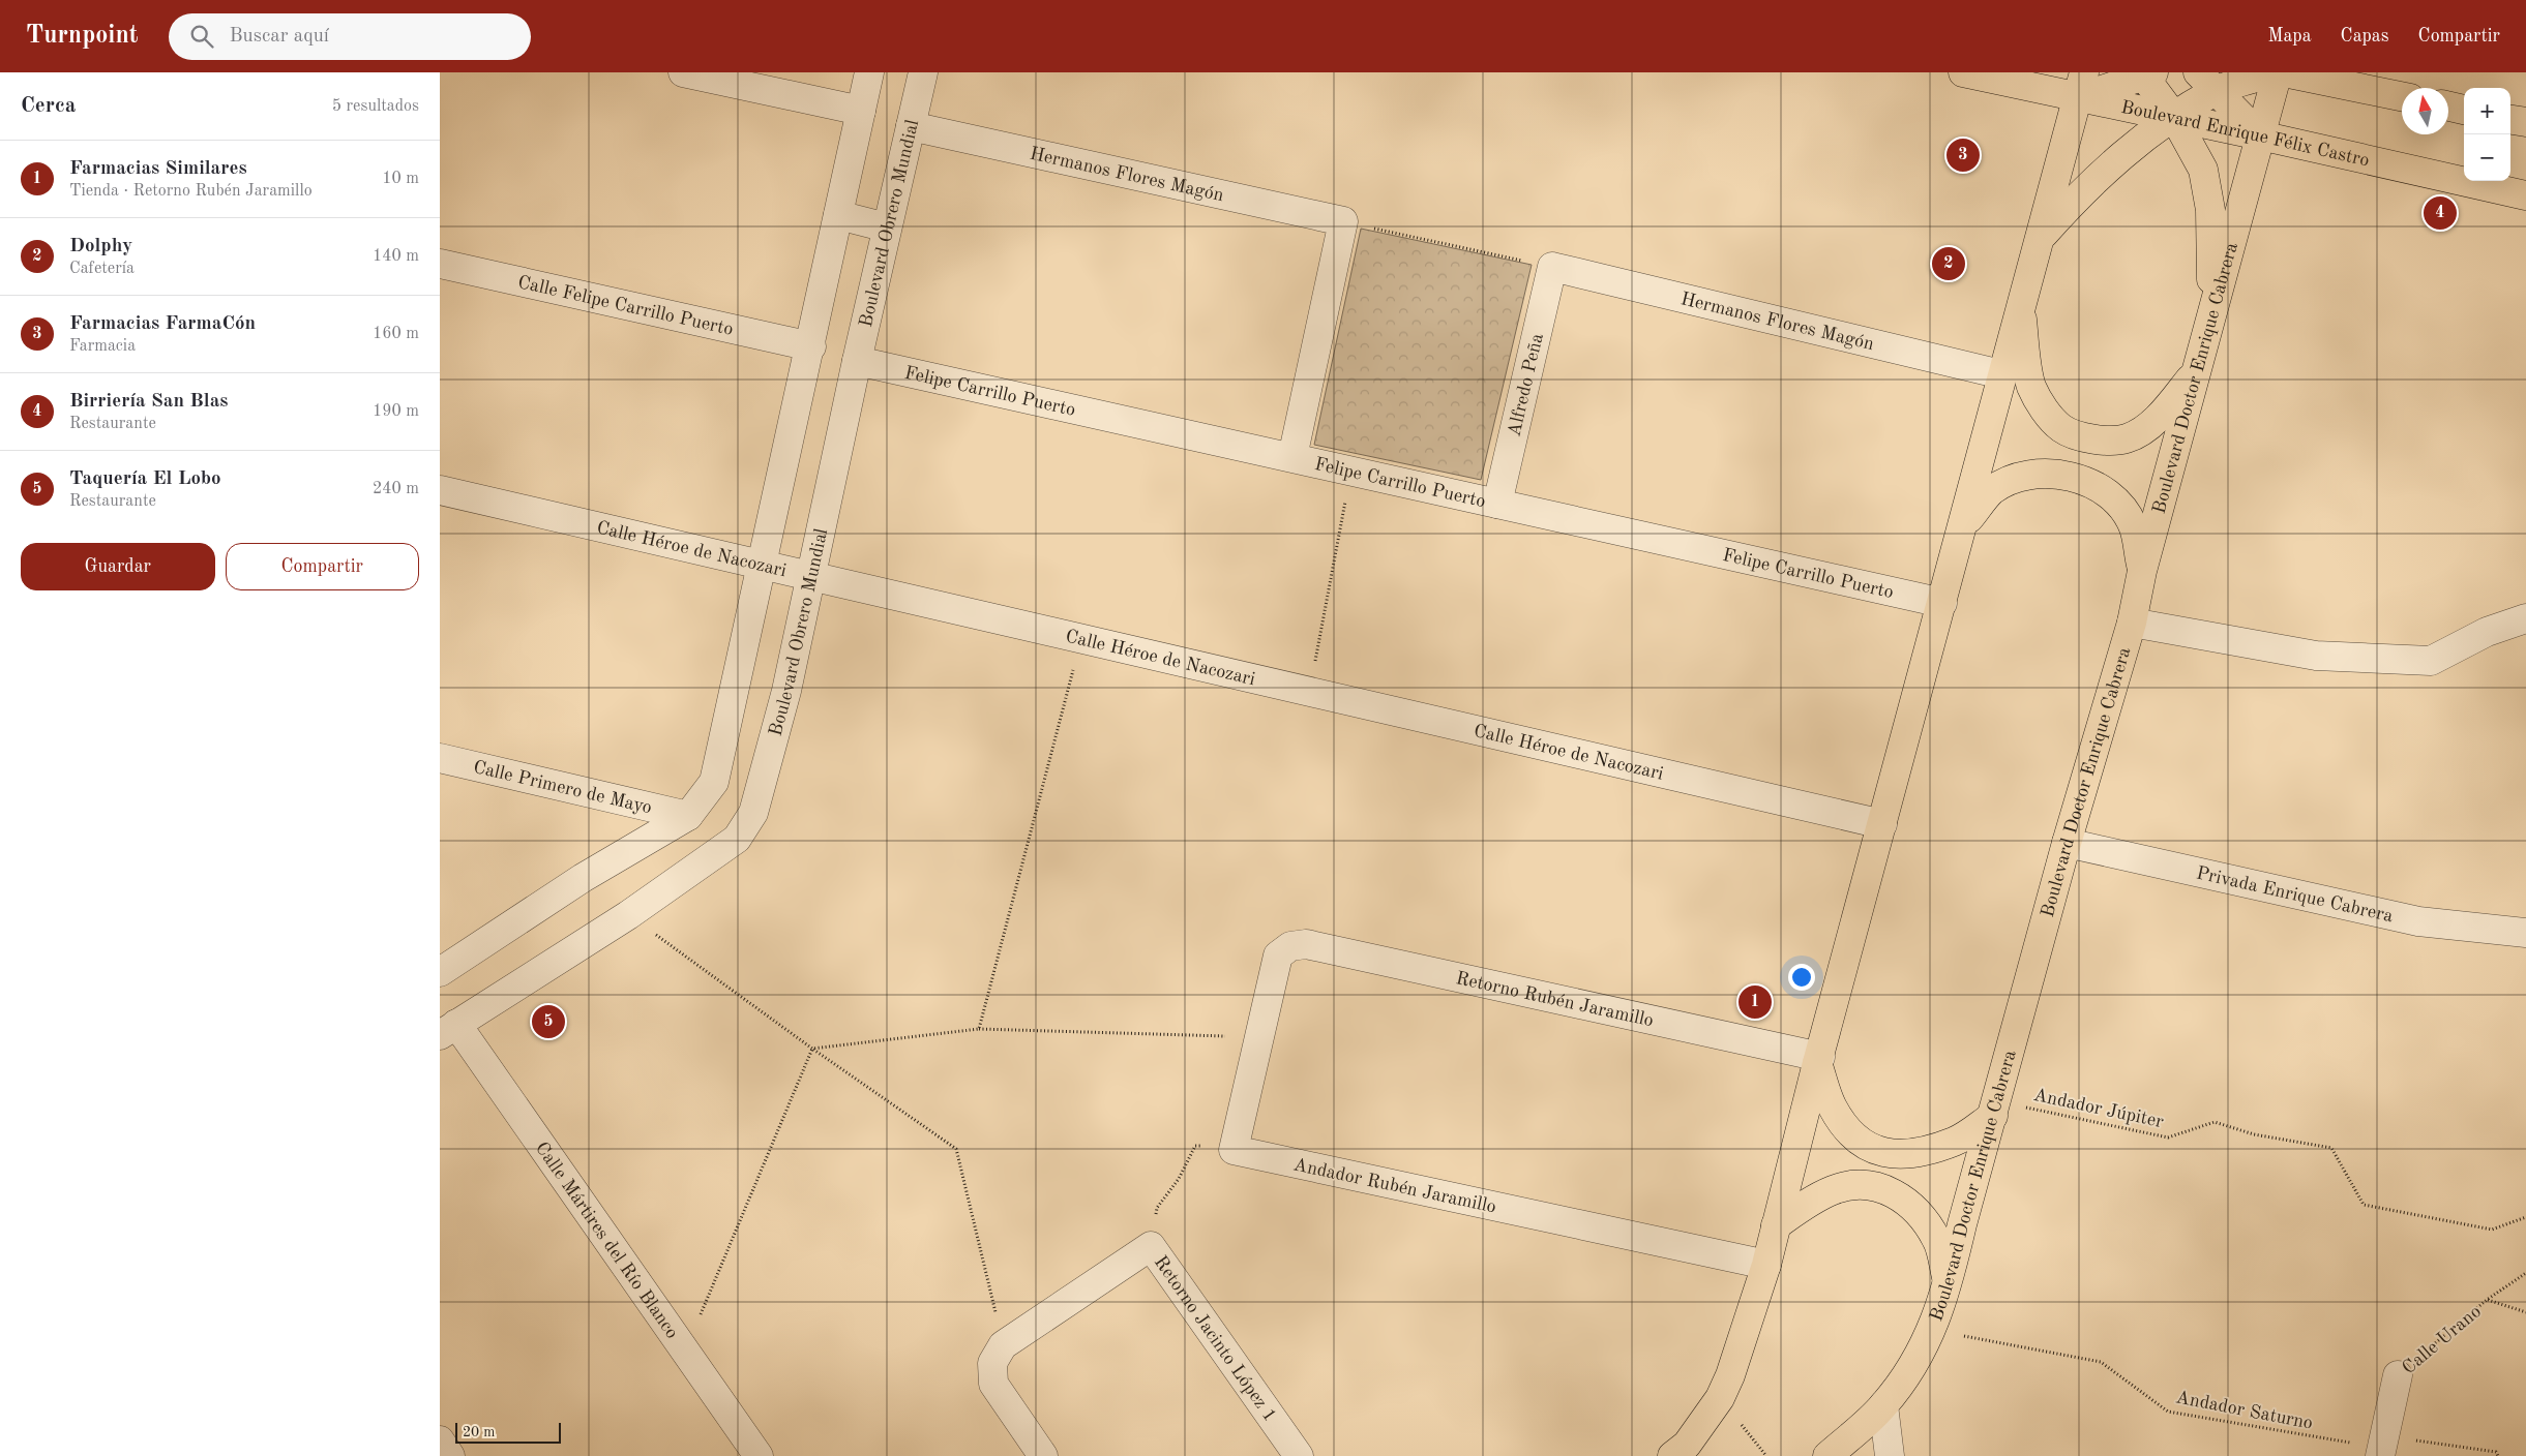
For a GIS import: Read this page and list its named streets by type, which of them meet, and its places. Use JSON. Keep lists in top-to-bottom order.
{
  "streets": {
    "main road": ["Boulevard Enrique Félix Castro", "Boulevard Doctor Enrique Cabrera"],
    "street": [
      "Hermanos Flores Magón",
      "Boulevard Obrero Mundial",
      "Calle Felipe Carrillo Puerto",
      "Alfredo Peña",
      "Felipe Carrillo Puerto",
      "Calle Héroe de Nacozari",
      "Calle Primero de Mayo",
      "Privada Enrique Cabrera",
      "Retorno Rubén Jaramillo",
      "Andador Rubén Jaramillo",
      "Calle Mártires del Río Blanco",
      "Retorno Jacinto López 1",
      "Calle Urano"
    ],
    "path": ["Andador Júpiter", "Andador Saturno"]
  },
  "crossings": [
    ["Boulevard Enrique Félix Castro", "Boulevard Doctor Enrique Cabrera"],
    ["Hermanos Flores Magón", "Boulevard Obrero Mundial"],
    ["Hermanos Flores Magón", "Alfredo Peña"],
    ["Boulevard Obrero Mundial", "Felipe Carrillo Puerto"],
    ["Boulevard Obrero Mundial", "Calle Héroe de Nacozari"],
    ["Boulevard Obrero Mundial", "Calle Mártires del Río Blanco"],
    ["Boulevard Doctor Enrique Cabrera", "Privada Enrique Cabrera"],
    ["Boulevard Doctor Enrique Cabrera", "Andador Júpiter"],
    ["Boulevard Doctor Enrique Cabrera", "Andador Saturno"],
    ["Alfredo Peña", "Felipe Carrillo Puerto"],
    ["Calle Urano", "Andador Saturno"]
  ],
  "scale_bar": "20 m",
  "north": "top",
  "page": {
    "header": "Turnpoint",
    "search": "Buscar aquí",
    "nav": ["Mapa", "Capas", "Compartir"],
    "heading": ["Cerca", "5 resultados"],
    "map_buttons": ["+", "−"],
    "pins": [
      "3",
      "4",
      "2",
      "1",
      "5"
    ],
    "list": [
      {
        "mark": "1",
        "name": "Farmacias Similares",
        "note": "Tienda · Retorno Rubén Jaramillo",
        "value": "10 m"
      },
      {
        "mark": "2",
        "name": "Dolphy",
        "note": "Cafetería",
        "value": "140 m"
      },
      {
        "mark": "3",
        "name": "Farmacias FarmaCón",
        "note": "Farmacia",
        "value": "160 m"
      },
      {
        "mark": "4",
        "name": "Birriería San Blas",
        "note": "Restaurante",
        "value": "190 m"
      },
      {
        "mark": "5",
        "name": "Taquería El Lobo",
        "note": "Restaurante",
        "value": "240 m"
      }
    ],
    "buttons": ["Guardar", "Compartir"],
    "scale": "20 m"
  }
}
